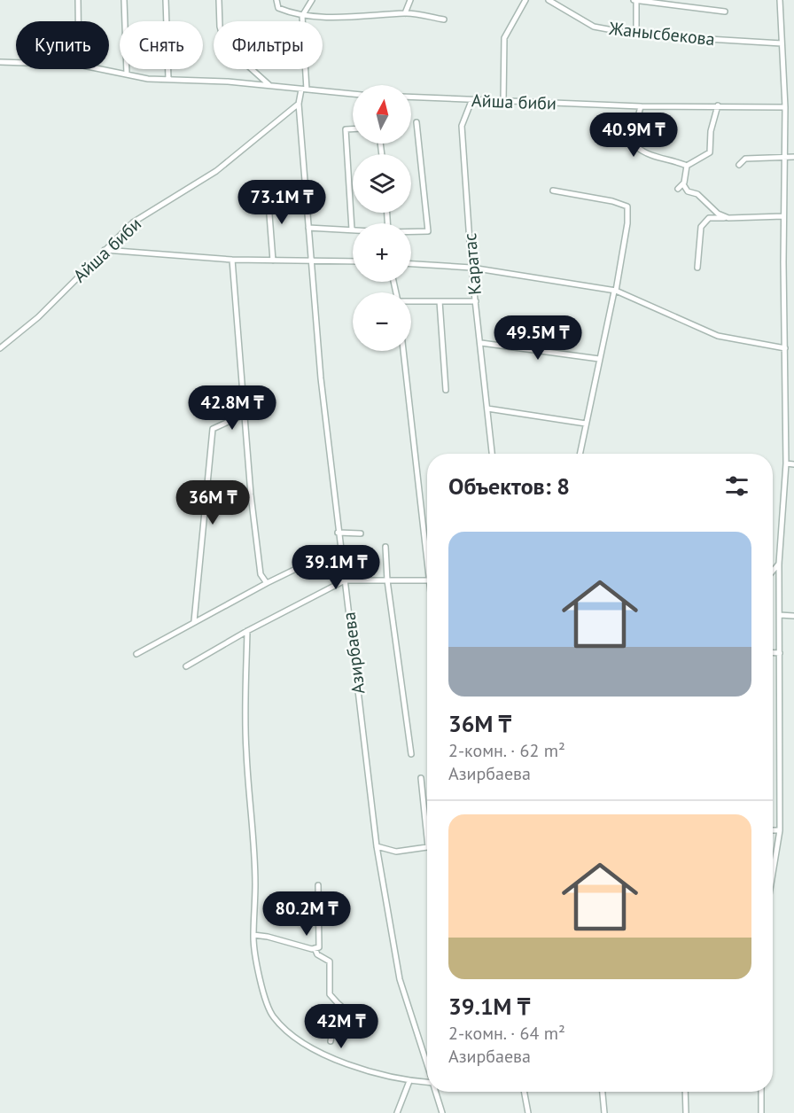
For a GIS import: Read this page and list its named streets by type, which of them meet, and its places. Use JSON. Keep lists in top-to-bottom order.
{
  "streets": {
    "street": [
      "Жанысбекова",
      "Айша биби",
      "Каратас",
      "Азирбаева"
    ]
  },
  "crossings": [
    ["Айша биби", "Каратас"],
    ["Айша биби", "Азирбаева"]
  ],
  "north": "top",
  "page": {
    "chip": ["Купить", "Снять", "Фильтры"],
    "map_buttons": ["+", "−"],
    "price": [
      "40.9M ₸",
      "73.1M ₸",
      "49.5M ₸",
      "42.8M ₸",
      "36M ₸",
      "39.1M ₸",
      "80.2M ₸",
      "42M ₸"
    ],
    "heading": "Объектов: 8",
    "list": [
      {
        "name": "36M ₸",
        "note": "2-комн. · 62 m² · Азирбаева"
      },
      {
        "name": "39.1M ₸",
        "note": "2-комн. · 64 m² · Азирбаева"
      }
    ]
  }
}
